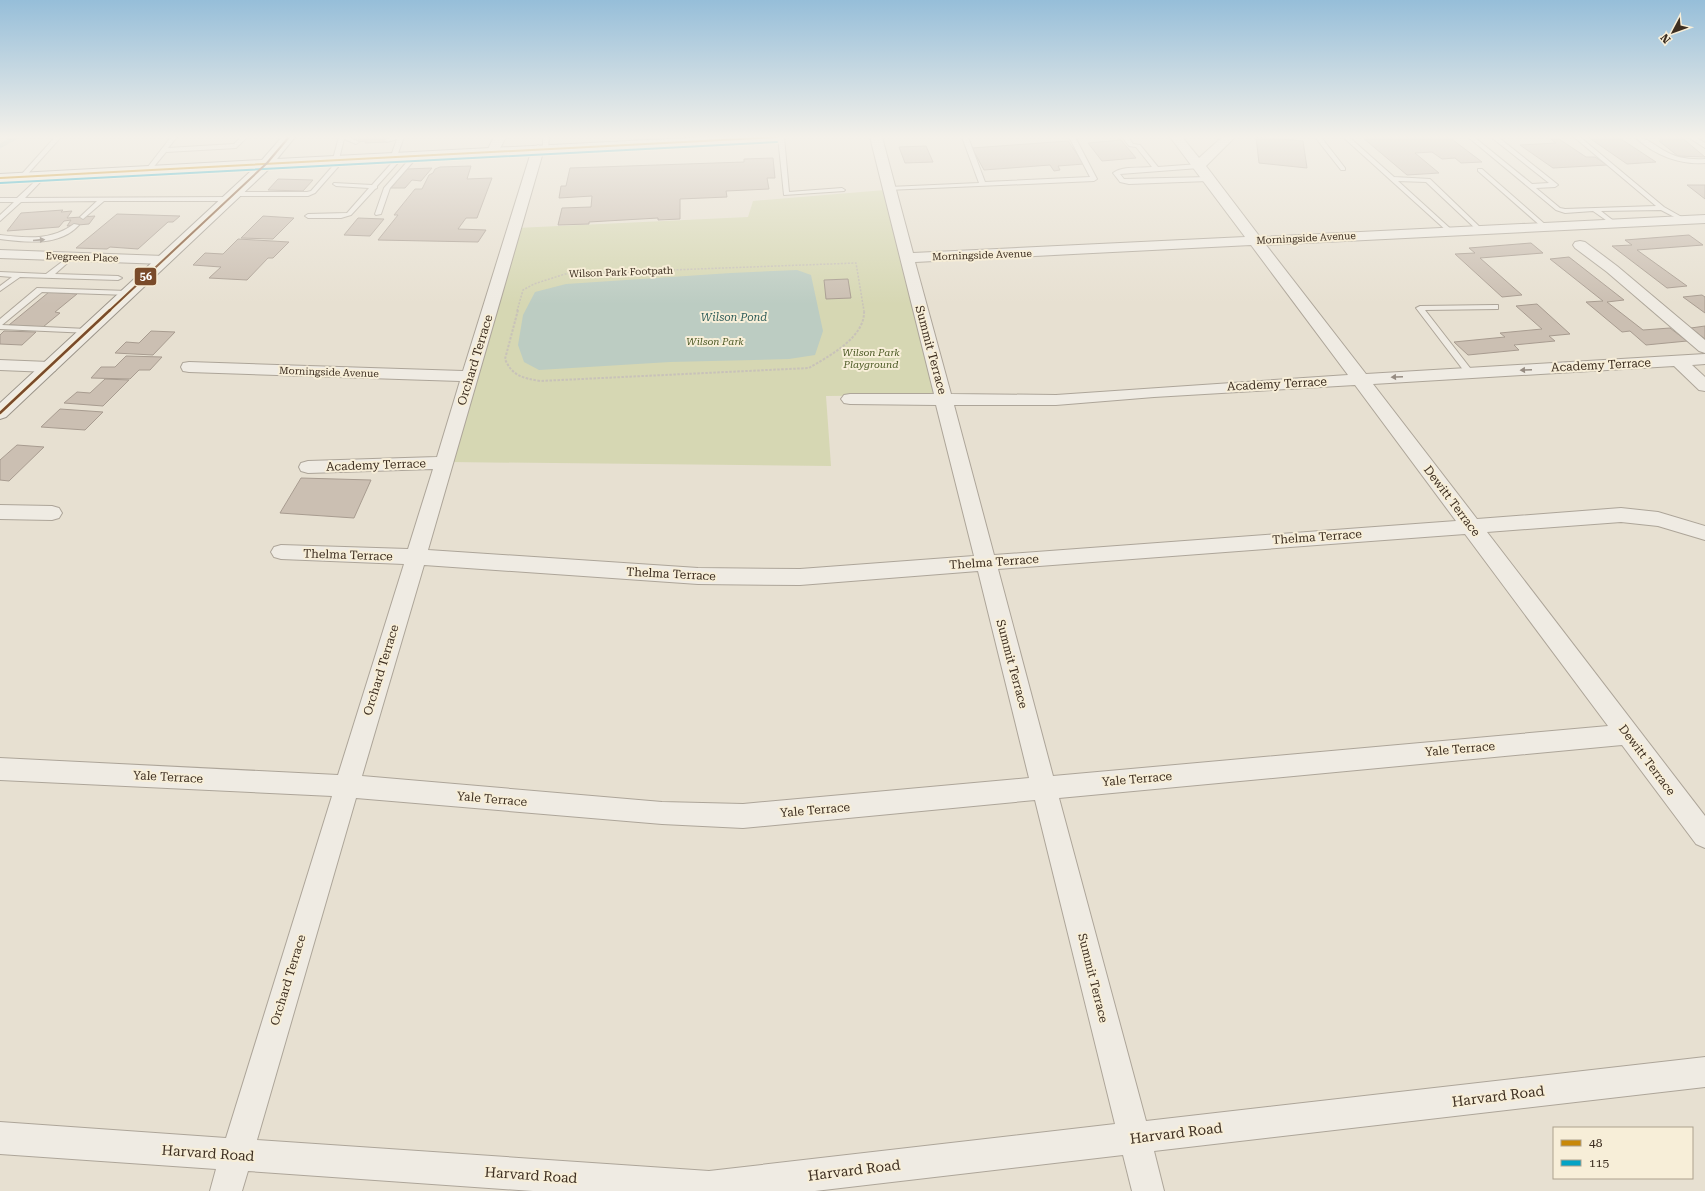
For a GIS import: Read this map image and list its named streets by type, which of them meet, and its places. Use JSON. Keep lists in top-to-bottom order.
{
  "streets": {
    "street": [
      "Morningside Avenue",
      "Evegreen Place",
      "Summit Terrace",
      "Orchard Terrace",
      "Academy Terrace",
      "Dewitt Terrace",
      "Thelma Terrace",
      "Yale Terrace",
      "Harvard Road"
    ],
    "path": ["Wilson Park Footpath"]
  },
  "crossings": [
    ["Morningside Avenue", "Summit Terrace"],
    ["Morningside Avenue", "Orchard Terrace"],
    ["Morningside Avenue", "Dewitt Terrace"],
    ["Summit Terrace", "Academy Terrace"],
    ["Summit Terrace", "Thelma Terrace"],
    ["Summit Terrace", "Yale Terrace"],
    ["Summit Terrace", "Harvard Road"],
    ["Orchard Terrace", "Academy Terrace"],
    ["Orchard Terrace", "Thelma Terrace"],
    ["Orchard Terrace", "Yale Terrace"],
    ["Orchard Terrace", "Harvard Road"],
    ["Academy Terrace", "Dewitt Terrace"],
    ["Dewitt Terrace", "Thelma Terrace"],
    ["Dewitt Terrace", "Yale Terrace"]
  ],
  "water": ["Wilson Pond"],
  "parks": ["Wilson Park", "Wilson Park Playground"],
  "lines": ["transit line 56"],
  "legend": ["48", "115"],
  "north": "bottom left"
}
